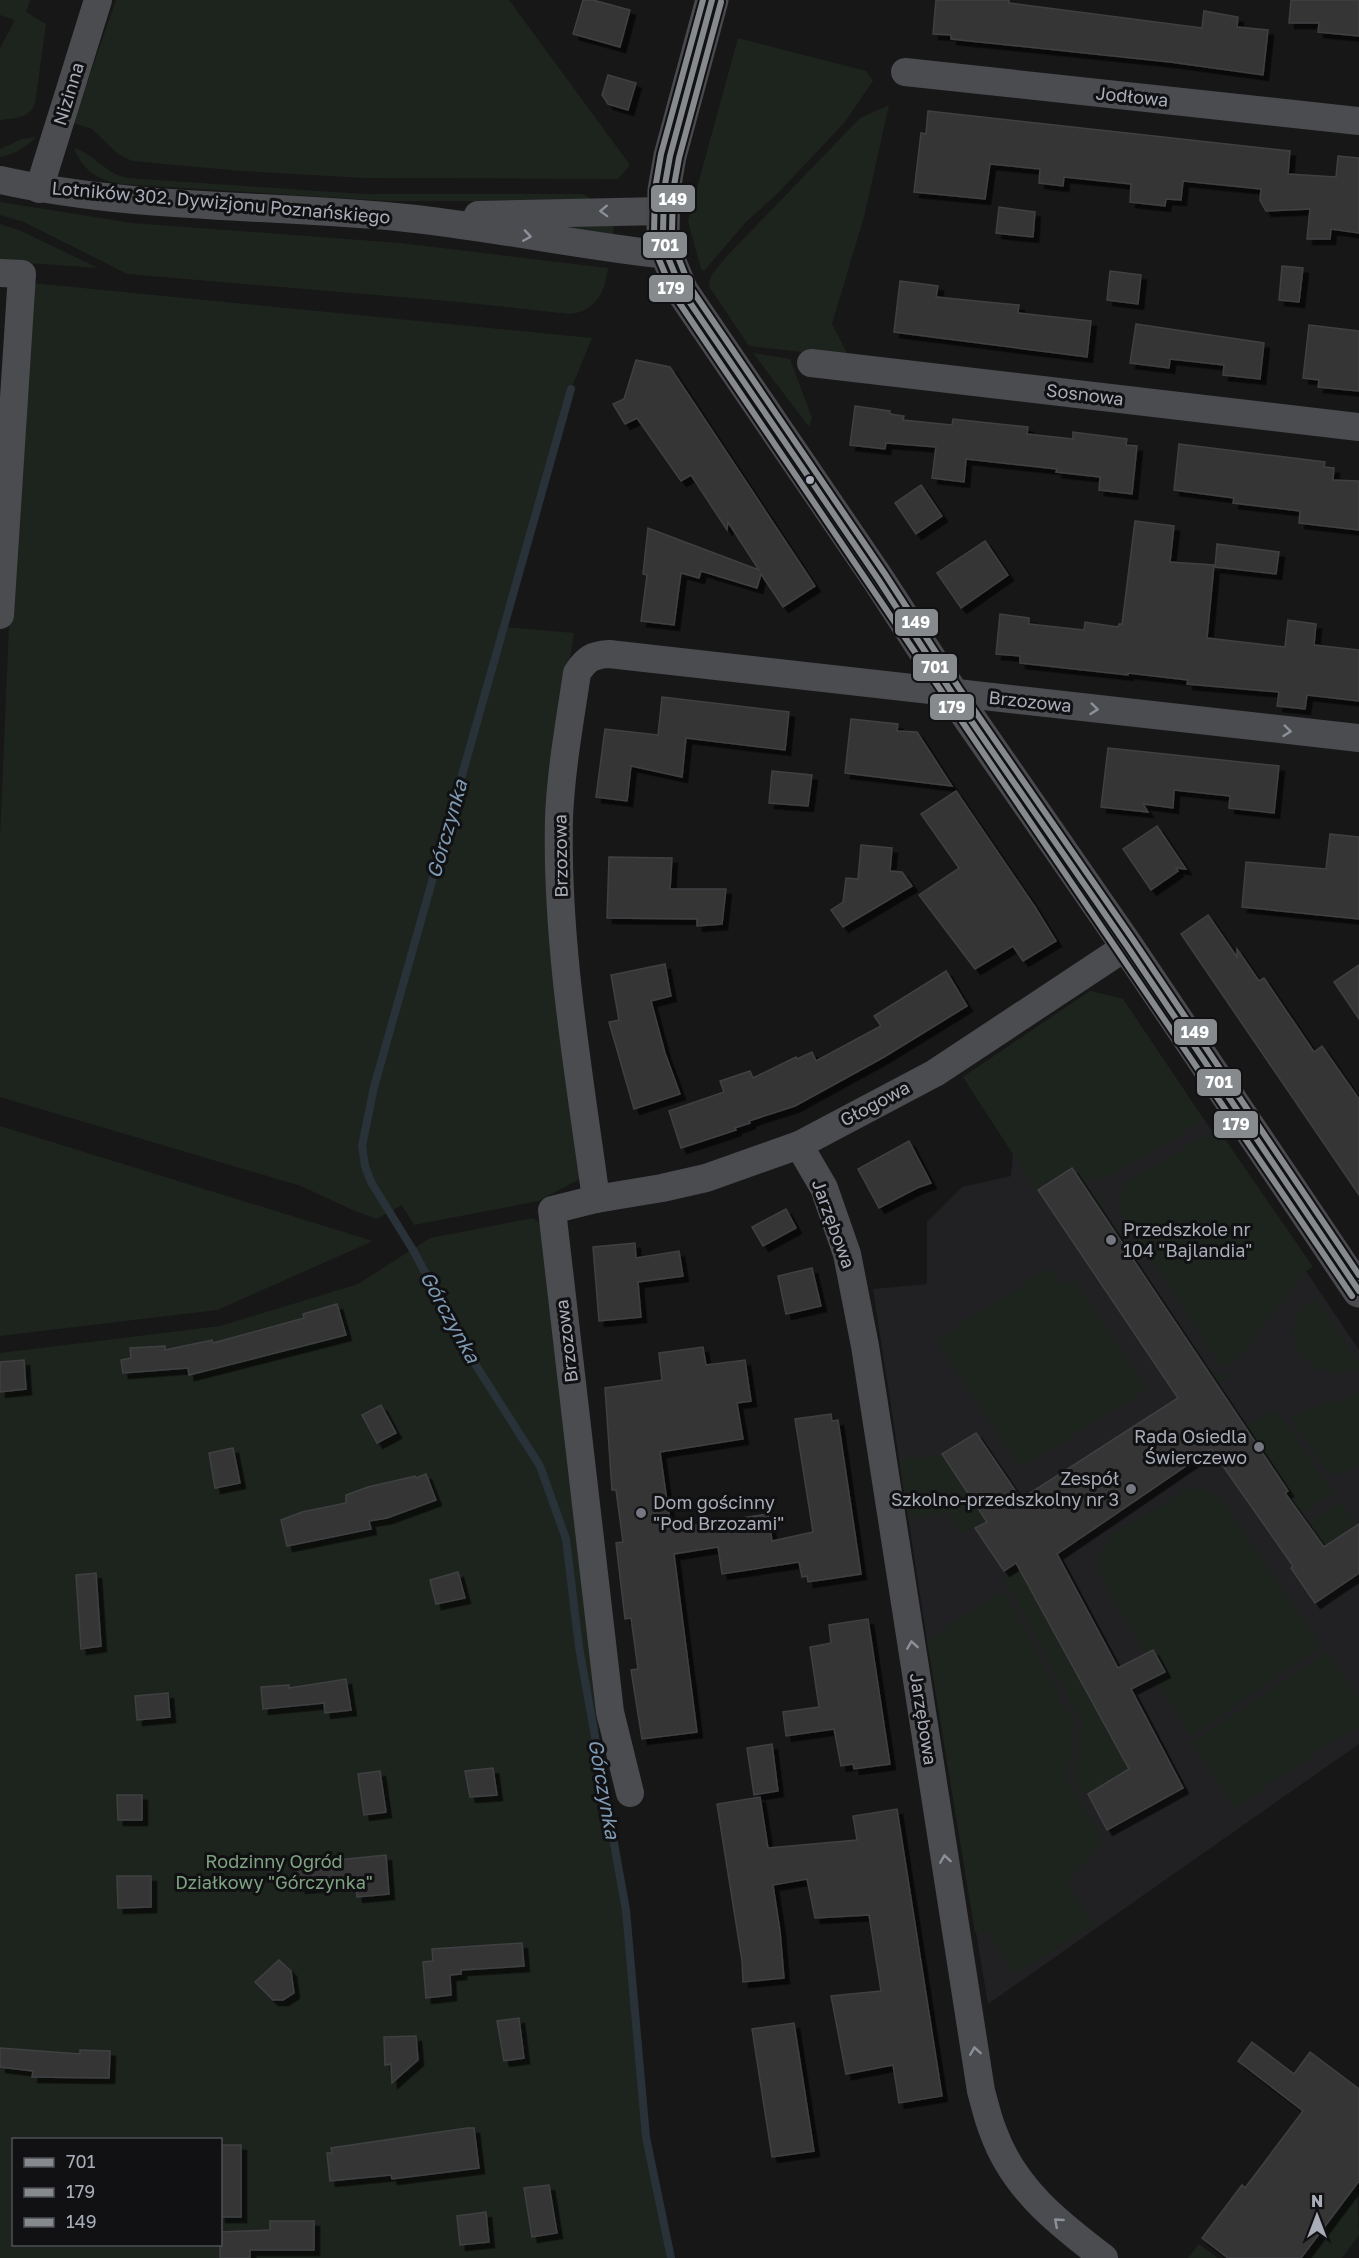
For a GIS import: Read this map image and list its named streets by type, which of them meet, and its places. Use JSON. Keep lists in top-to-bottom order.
{
  "streets": {
    "street": [
      "Nizinna",
      "Jodłowa",
      "Lotników 302. Dywizjonu Poznańskiego",
      "Sosnowa",
      "Brzozowa",
      "Głogowa",
      "Jarzębowa"
    ]
  },
  "crossings": [
    ["Nizinna", "Lotników 302. Dywizjonu Poznańskiego"],
    ["Brzozowa", "Głogowa"],
    ["Głogowa", "Jarzębowa"]
  ],
  "one_way": ["Jarzębowa"],
  "water": ["Górczynka"],
  "parks": ["Rodzinny Ogród Działkowy \"Górczynka\""],
  "places": [
    "Przedszkole nr 104 \"Bajlandia\"",
    "Rada Osiedla Świerczewo",
    "Zespół Szkolno-przedszkolny nr 3",
    "Dom gościnny \"Pod Brzozami\""
  ],
  "lines": ["transit line 701", "transit line 179", "transit line 149"],
  "legend": ["701", "179", "149"],
  "north": "top"
}
